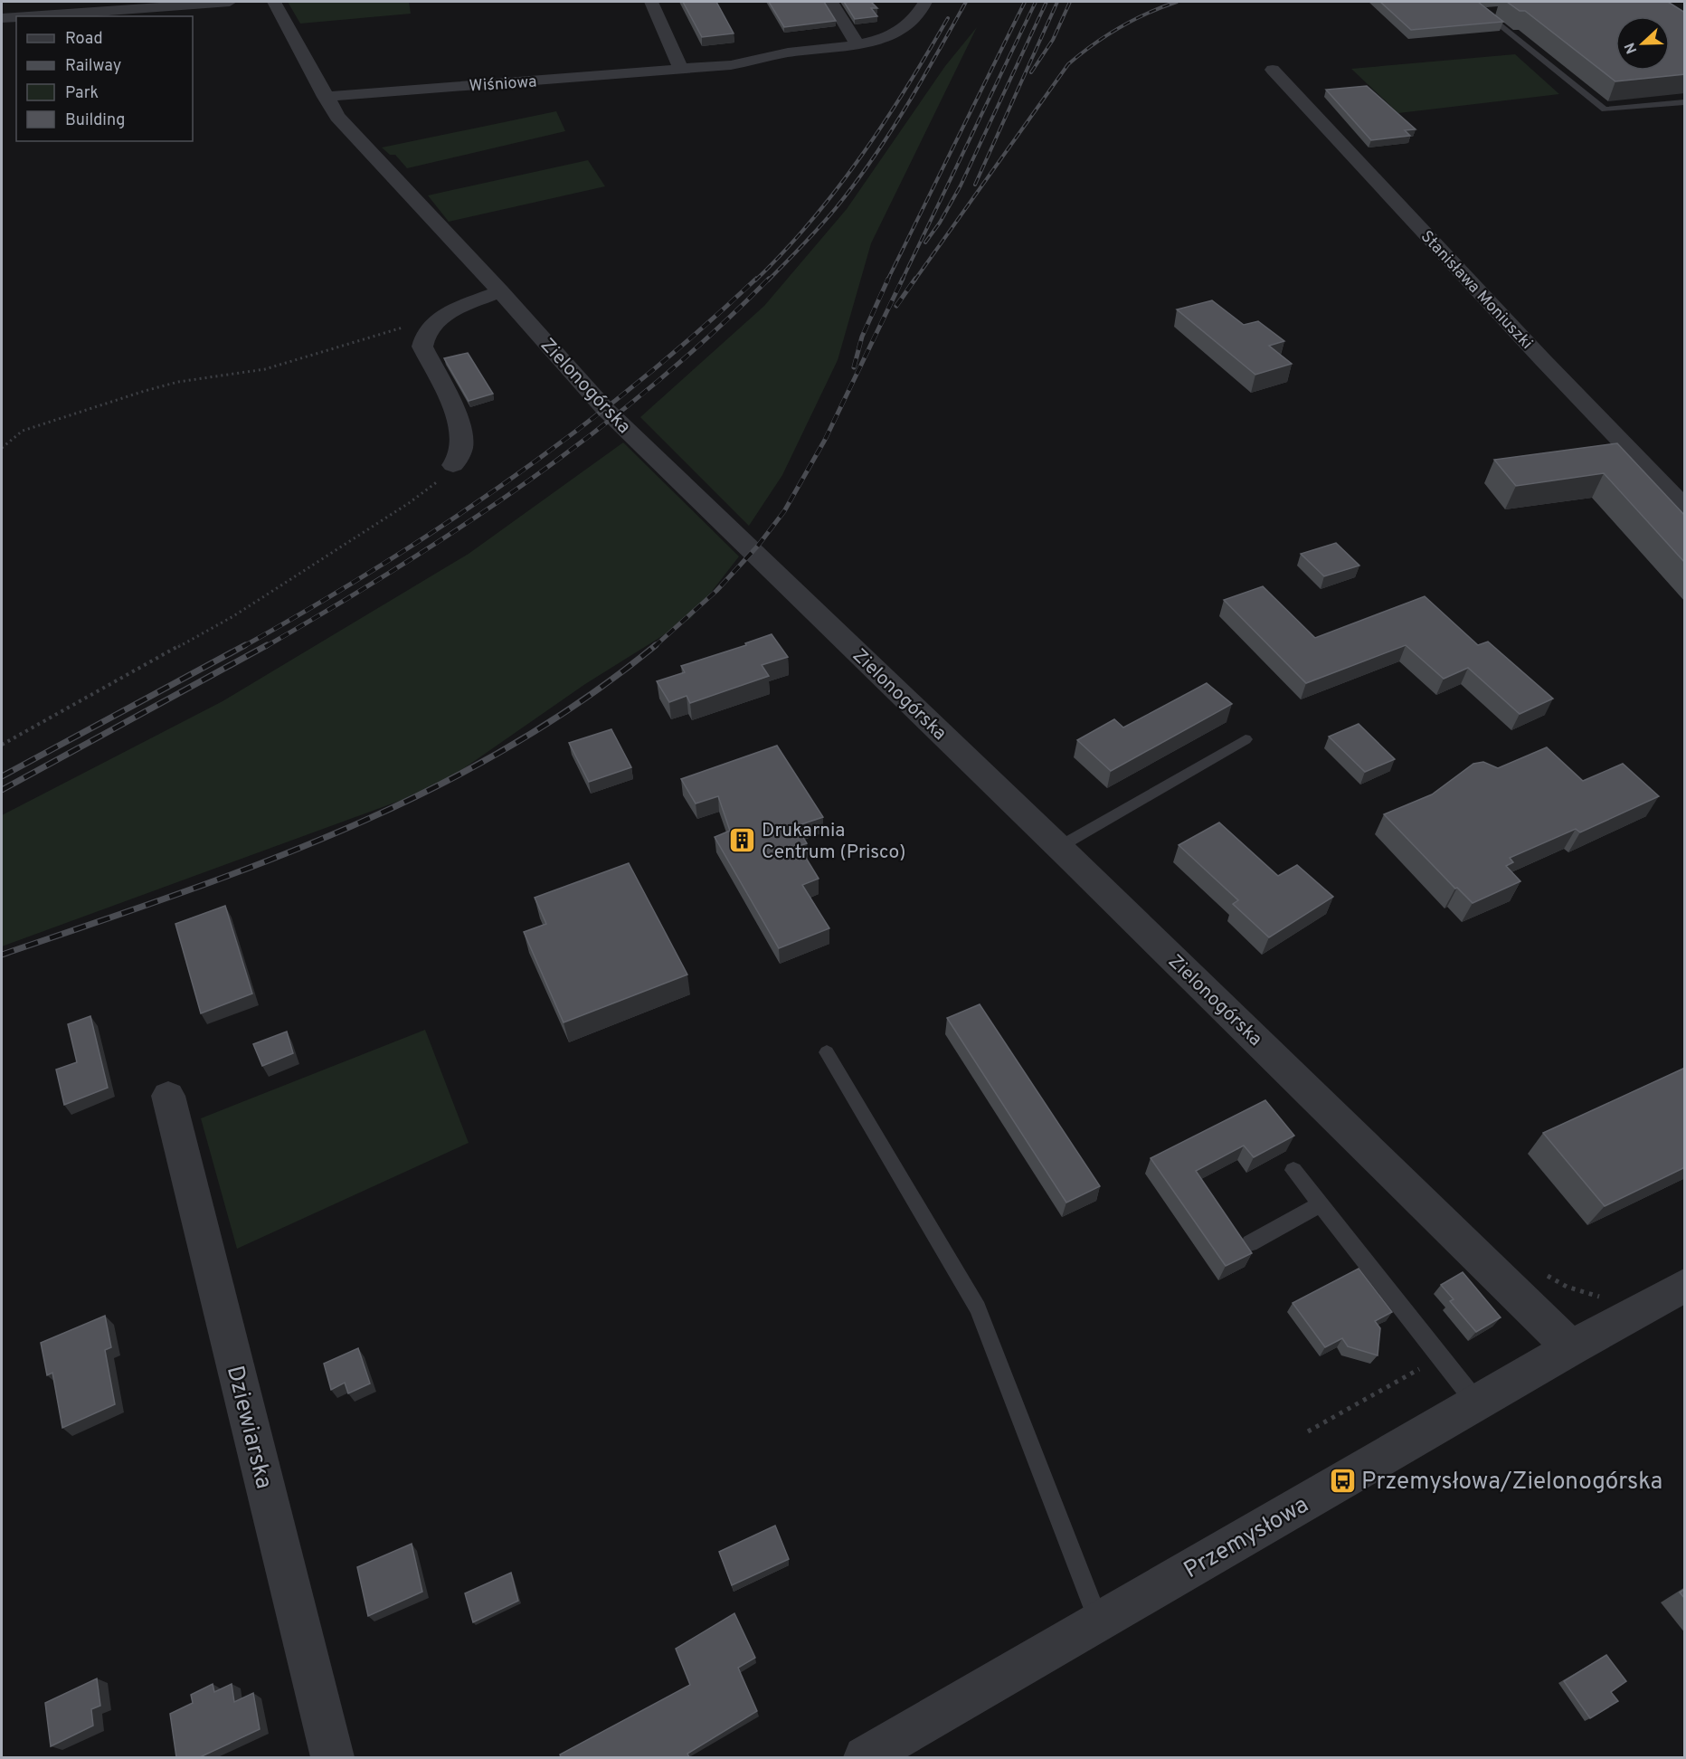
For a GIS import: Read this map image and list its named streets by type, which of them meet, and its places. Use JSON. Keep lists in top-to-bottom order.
{
  "streets": {
    "street": [
      "Wiśniowa",
      "Stanisława Moniuszki",
      "Zielonogórska",
      "Dziewiarska",
      "Przemysłowa"
    ]
  },
  "crossings": [
    ["Wiśniowa", "Zielonogórska"],
    ["Zielonogórska", "Przemysłowa"]
  ],
  "places": {
    "building": ["Drukarnia Centrum (Prisco)"],
    "bus stop": ["Przemysłowa/Zielonogórska"]
  },
  "legend": [
    "Road",
    "Railway",
    "Park",
    "Building"
  ],
  "north": "left"
}
